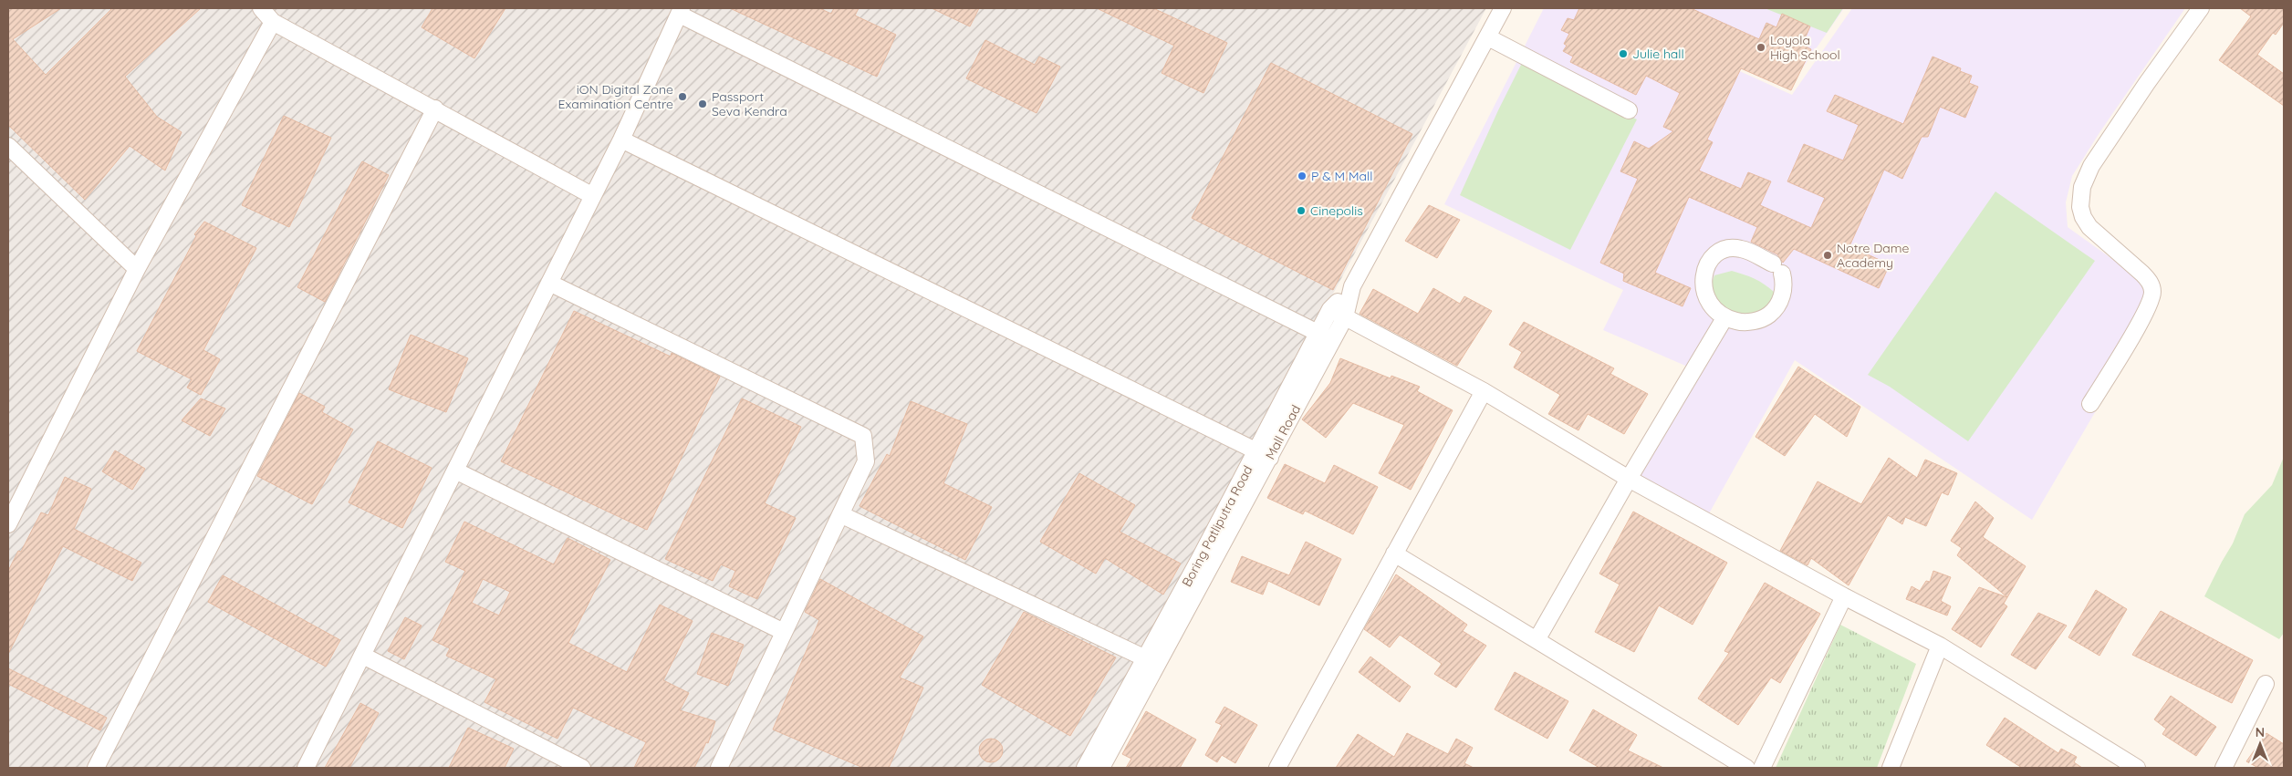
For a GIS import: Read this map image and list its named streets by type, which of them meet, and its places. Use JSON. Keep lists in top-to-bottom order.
{
  "streets": {
    "street": ["Mall Road"]
  },
  "places": [
    "Loyola High School",
    "Julie hall",
    "iON Digital Zone Examination Centre",
    "Passport Seva Kendra",
    "P & M Mall",
    "Cinepolis",
    "Notre Dame Academy"
  ],
  "north": "top"
}
